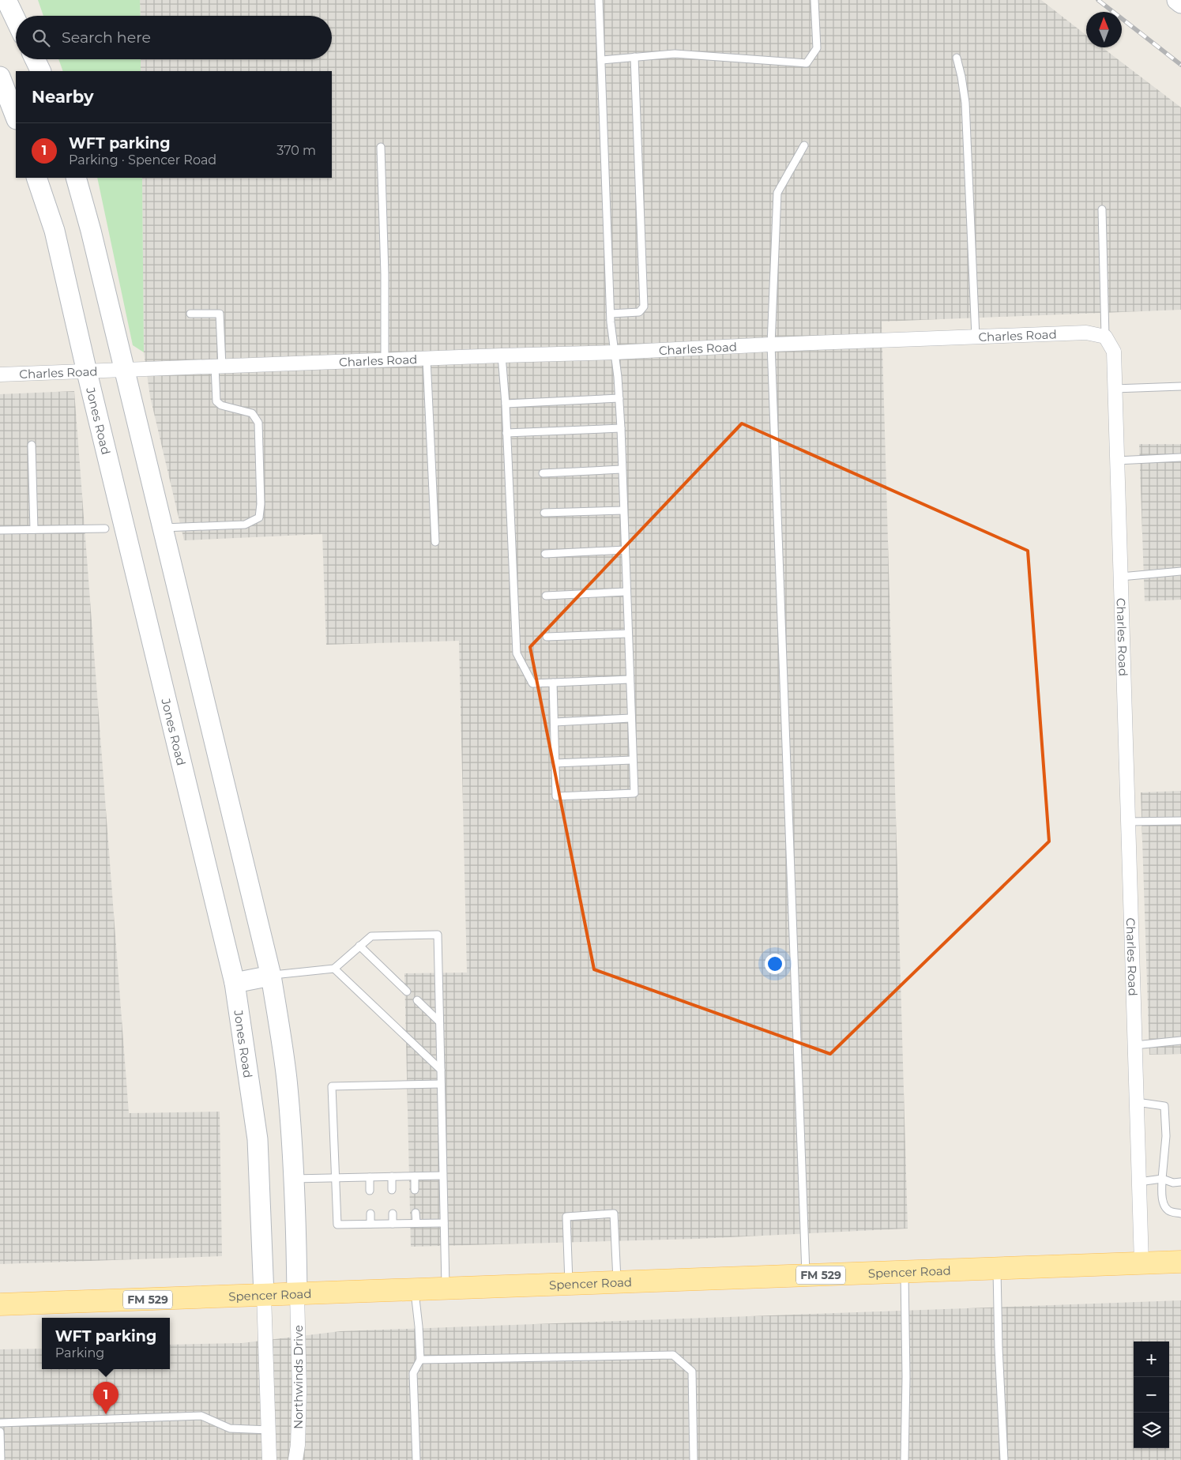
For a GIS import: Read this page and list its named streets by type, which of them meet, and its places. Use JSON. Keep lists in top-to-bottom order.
{
  "streets": {
    "main road": ["Jones Road", "Spencer Road", "FM 529"],
    "street": ["Charles Road", "Northwinds Drive"]
  },
  "crossings": [
    ["Charles Road", "Jones Road"],
    ["Charles Road", "Spencer Road"],
    ["Jones Road", "Spencer Road"],
    ["Spencer Road", "Northwinds Drive"]
  ],
  "north": "top",
  "page": {
    "search": "Search here",
    "heading": "Nearby",
    "list": [
      {
        "mark": "1",
        "name": "WFT parking",
        "note": "Parking · Spencer Road",
        "value": "370 m"
      }
    ],
    "popup": ["WFT parking", "Parking"],
    "map_buttons": ["+", "−"],
    "pins": "1"
  }
}
